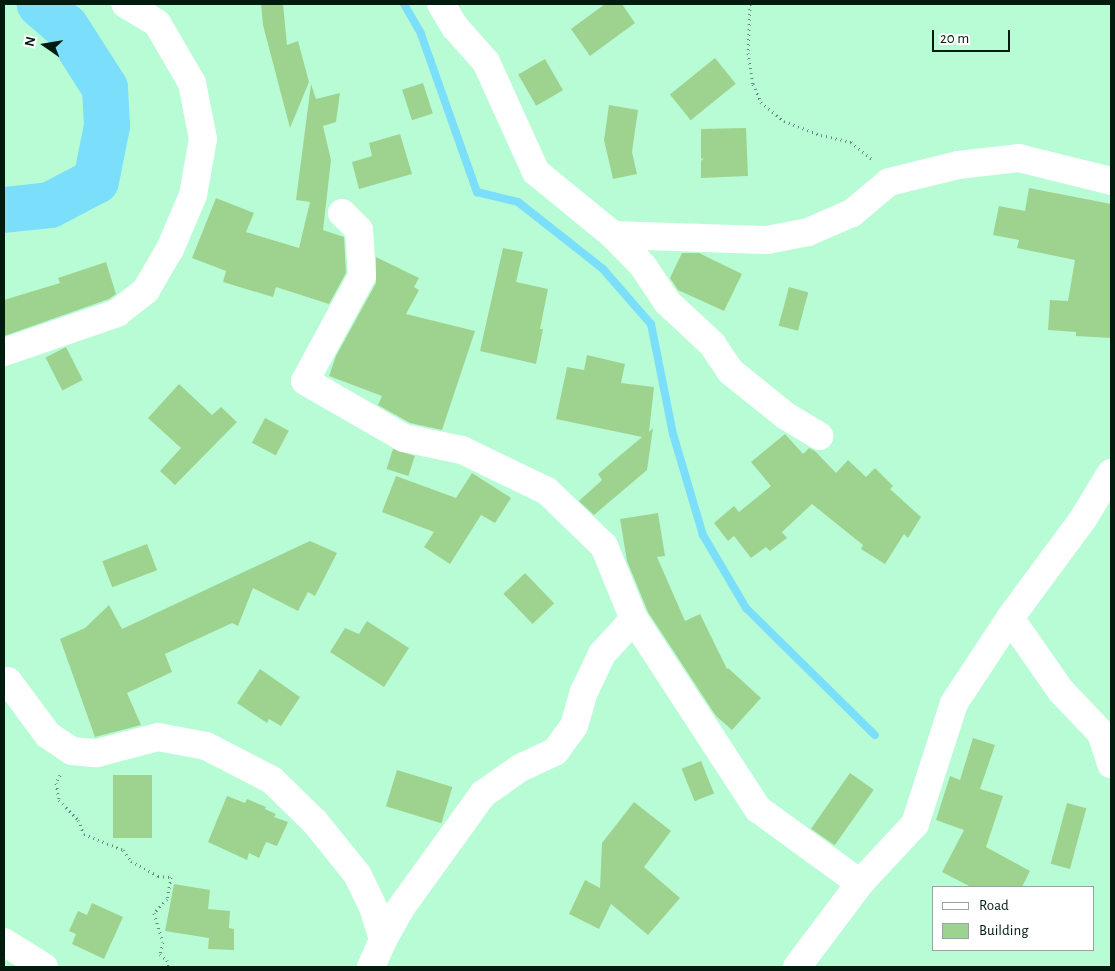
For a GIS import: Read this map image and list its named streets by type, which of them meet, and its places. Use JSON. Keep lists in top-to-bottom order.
{
  "legend": ["Road", "Building"],
  "scale_bar": "20 m",
  "north": "left"
}
